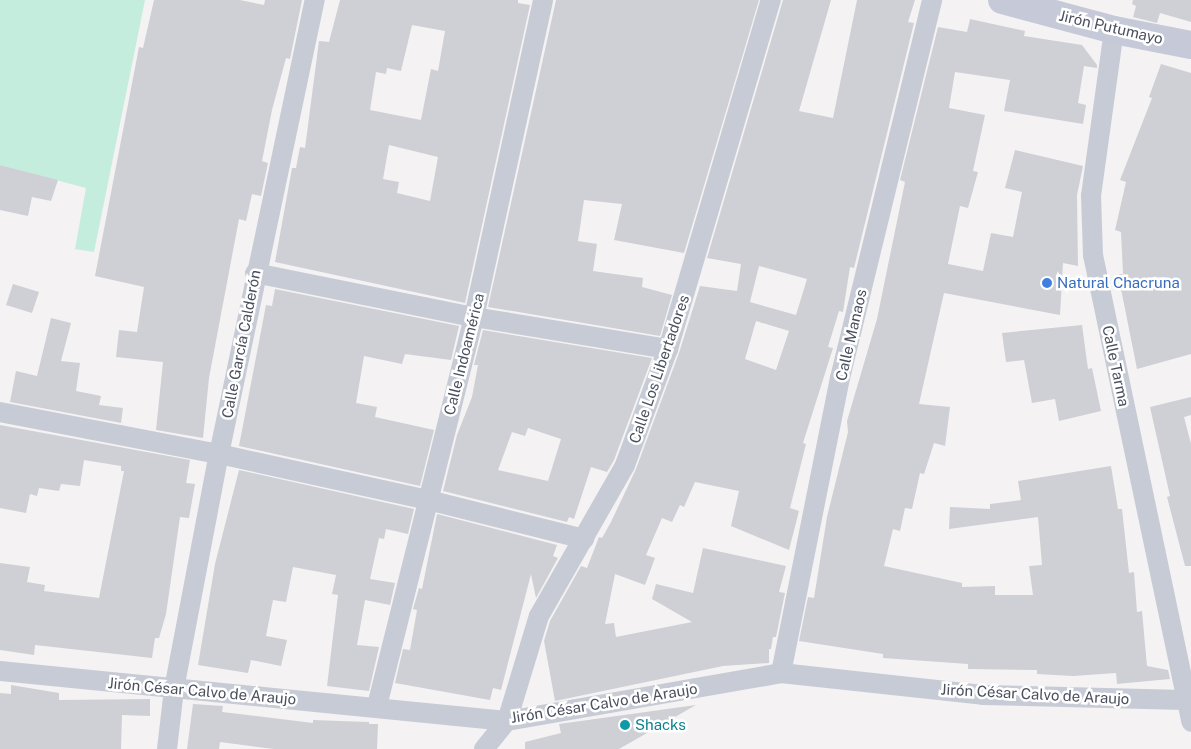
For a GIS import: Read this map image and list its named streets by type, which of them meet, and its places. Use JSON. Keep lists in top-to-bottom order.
{
  "streets": {
    "street": [
      "Jirón Putumayo",
      "Calle Manaos",
      "Calle García Calderón",
      "Calle Indoamérica",
      "Calle Tarma",
      "Calle Los Libertadores",
      "Jirón César Calvo de Araujo"
    ]
  },
  "crossings": [
    ["Jirón Putumayo", "Calle Tarma"],
    ["Calle Manaos", "Jirón César Calvo de Araujo"],
    ["Calle García Calderón", "Jirón César Calvo de Araujo"],
    ["Calle Indoamérica", "Jirón César Calvo de Araujo"],
    ["Calle Tarma", "Jirón César Calvo de Araujo"],
    ["Calle Los Libertadores", "Jirón César Calvo de Araujo"]
  ],
  "places": ["Natural Chacruna", "Shacks"]
}
